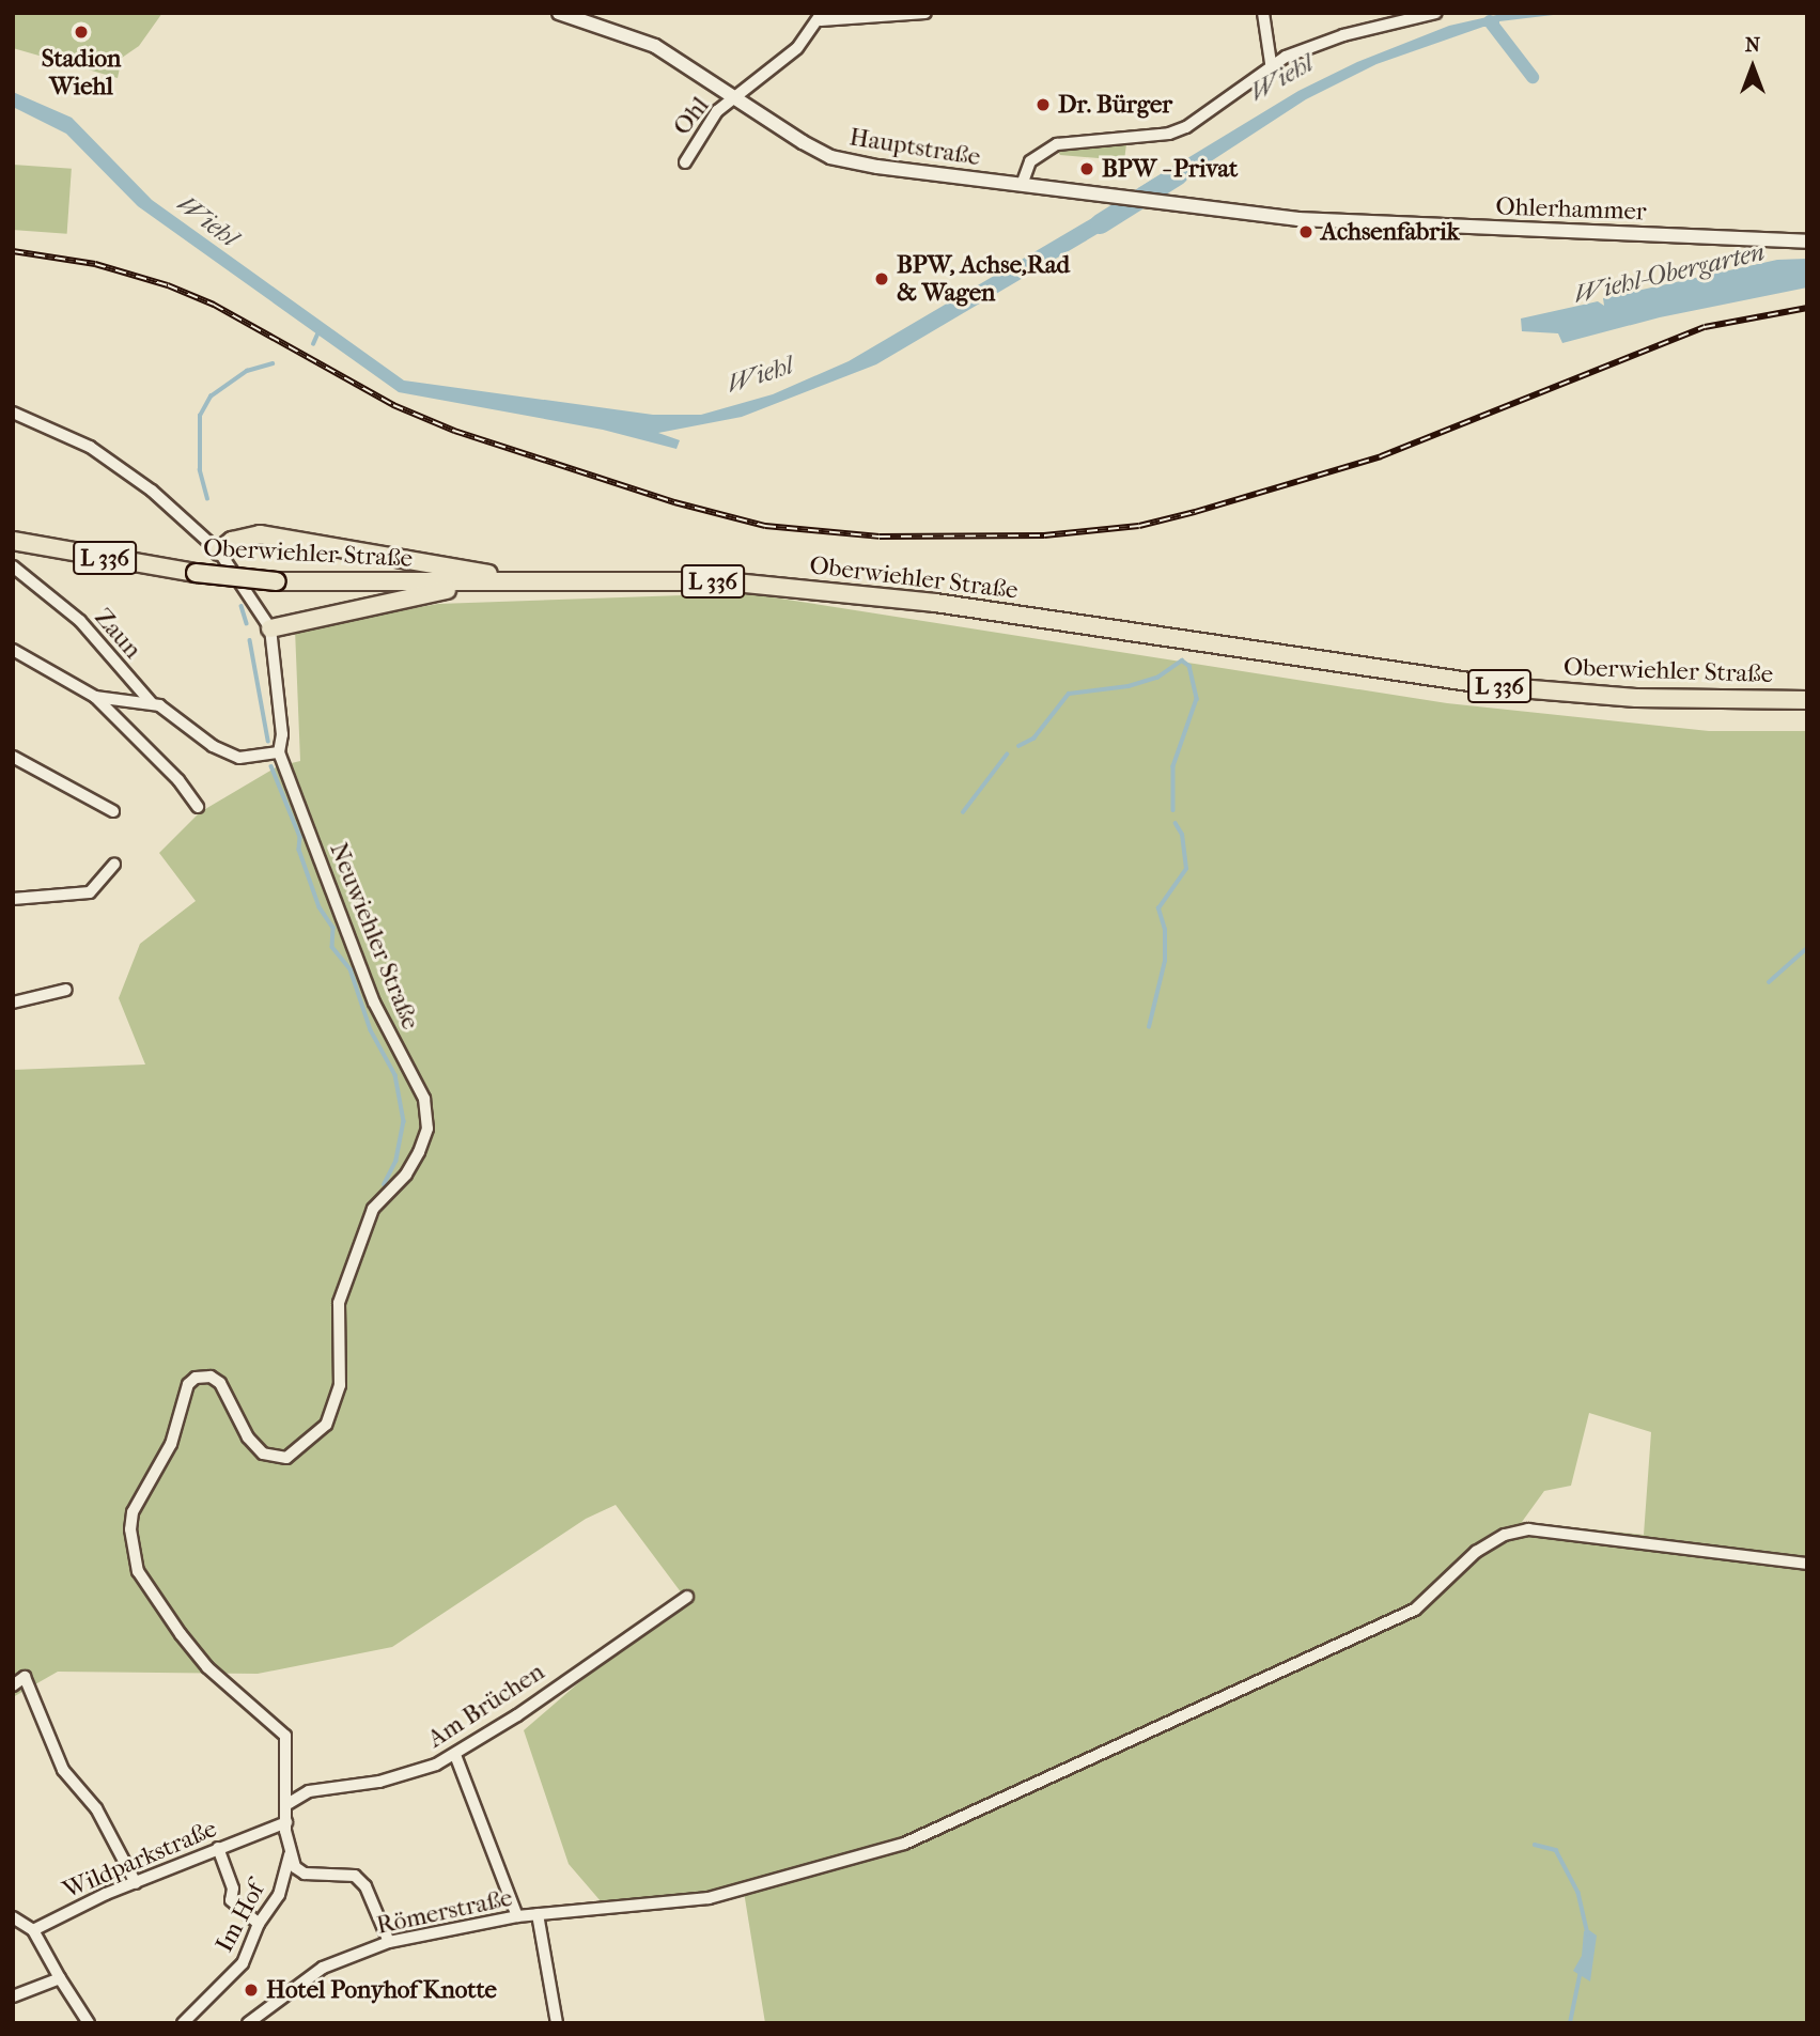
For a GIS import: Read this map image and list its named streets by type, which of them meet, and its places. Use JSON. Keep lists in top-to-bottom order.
{
  "streets": {
    "main road": ["Oberwiehler Straße", "L 336"],
    "street": [
      "Ohl",
      "Hauptstraße",
      "Ohlerhammer",
      "Zaun",
      "Neuwiehler Straße",
      "Am Brüchen",
      "Wildparkstraße",
      "Römerstraße",
      "Im Hof"
    ]
  },
  "crossings": [
    ["Ohl", "Hauptstraße"],
    ["Hauptstraße", "Ohlerhammer"],
    ["Oberwiehler Straße", "L 336"],
    ["L 336", "Neuwiehler Straße"],
    ["Zaun", "Neuwiehler Straße"],
    ["Neuwiehler Straße", "Am Brüchen"]
  ],
  "water": ["Wiehl", "Wiehl-Obergarten"],
  "places": [
    "Stadion Wiehl",
    "Dr. Bürger",
    "BPW - Privat",
    "Achsenfabrik",
    "BPW, Achse,Rad & Wagen",
    "Hotel Ponyhof Knotte"
  ],
  "north": "top"
}
